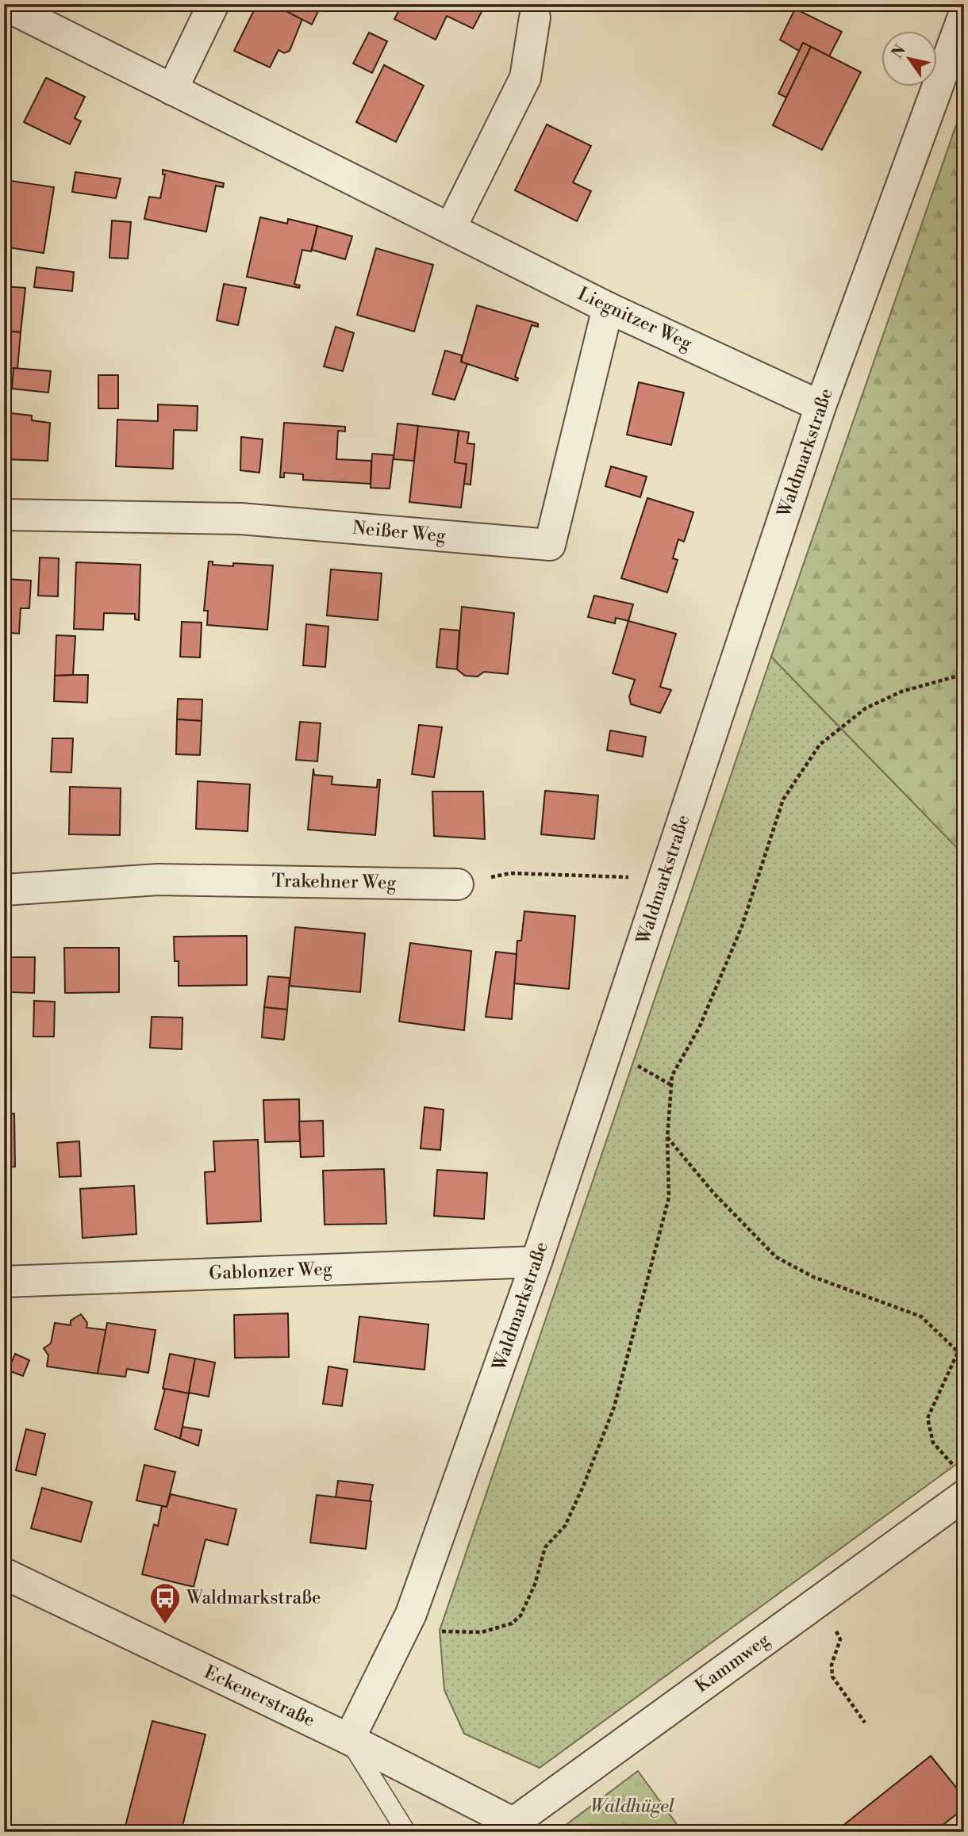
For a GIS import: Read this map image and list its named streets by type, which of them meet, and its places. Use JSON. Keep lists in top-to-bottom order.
{
  "streets": {
    "street": [
      "Liegnitzer Weg",
      "Waldmarkstraße",
      "Neißer Weg",
      "Trakehner Weg",
      "Gablonzer Weg",
      "Kammweg",
      "Eckenerstraße"
    ]
  },
  "crossings": [
    ["Liegnitzer Weg", "Waldmarkstraße"],
    ["Liegnitzer Weg", "Neißer Weg"],
    ["Waldmarkstraße", "Gablonzer Weg"],
    ["Waldmarkstraße", "Eckenerstraße"],
    ["Kammweg", "Eckenerstraße"]
  ],
  "parks": ["Waldhügel"],
  "places": {
    "bus stop": ["Waldmarkstraße"]
  },
  "north": "top left"
}
